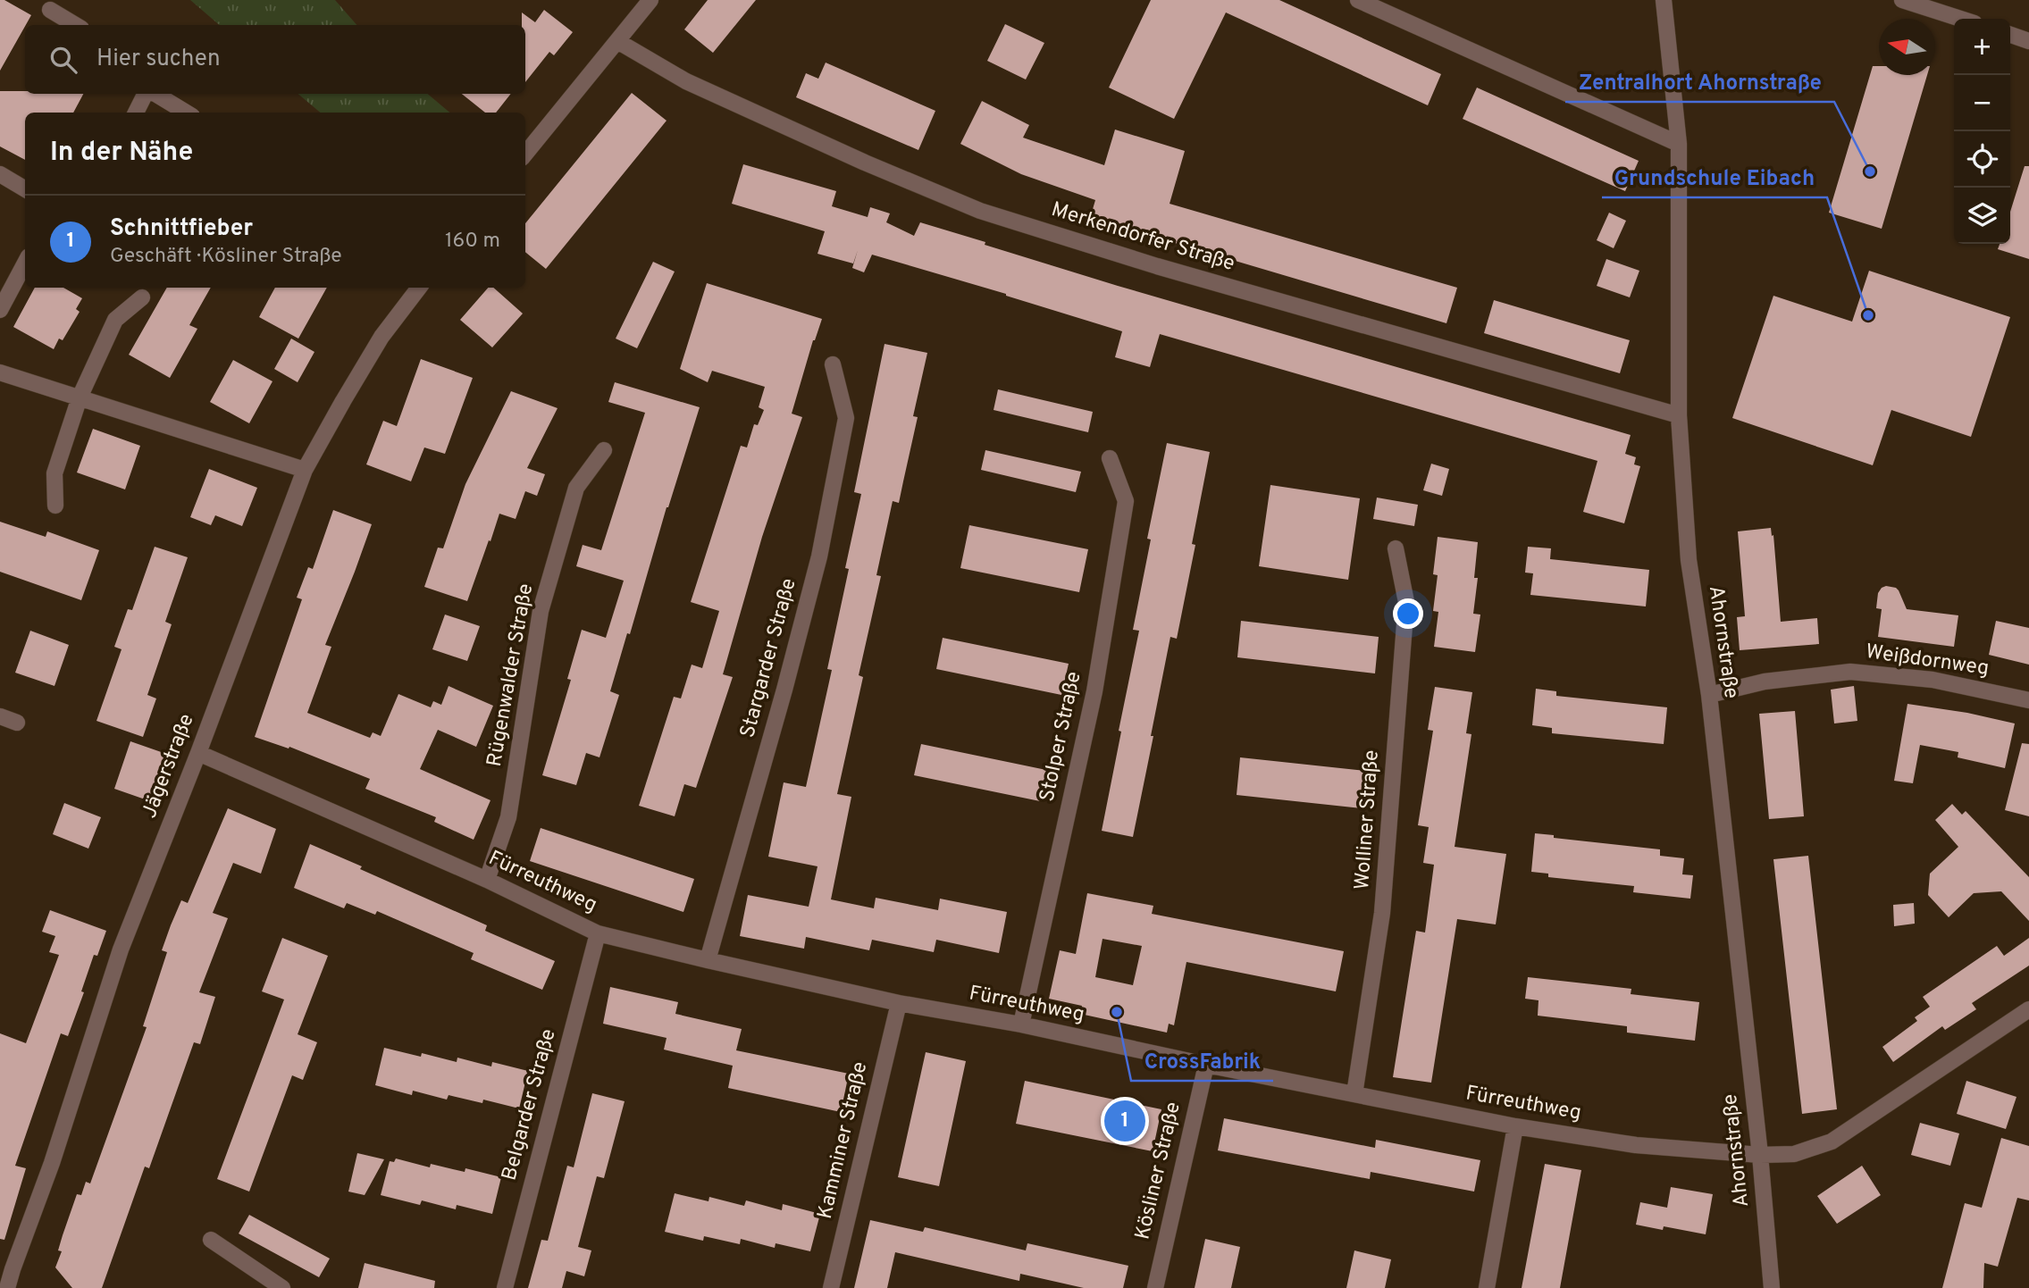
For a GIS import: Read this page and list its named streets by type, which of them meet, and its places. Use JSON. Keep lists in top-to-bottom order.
{
  "streets": {
    "street": [
      "Merkendorfer Straße",
      "Ahornstraße",
      "Stargarder Straße",
      "Weißdornweg",
      "Rügenwalder Straße",
      "Stolper Straße",
      "Jägerstraße",
      "Wolliner Straße",
      "Fürreuthweg",
      "Belgarder Straße",
      "Kamminer Straße",
      "Kösliner Straße"
    ]
  },
  "crossings": [
    ["Merkendorfer Straße", "Ahornstraße"],
    ["Ahornstraße", "Weißdornweg"],
    ["Ahornstraße", "Fürreuthweg"],
    ["Stargarder Straße", "Fürreuthweg"],
    ["Rügenwalder Straße", "Fürreuthweg"],
    ["Stolper Straße", "Fürreuthweg"],
    ["Jägerstraße", "Fürreuthweg"],
    ["Wolliner Straße", "Fürreuthweg"],
    ["Fürreuthweg", "Belgarder Straße"],
    ["Fürreuthweg", "Kamminer Straße"],
    ["Fürreuthweg", "Kösliner Straße"]
  ],
  "places": ["Zentralhort Ahornstraße", "Grundschule Eibach", "CrossFabrik"],
  "north": "left",
  "page": {
    "map_buttons": ["+", "−"],
    "search": "Hier suchen",
    "heading": "In der Nähe",
    "list": [
      {
        "mark": "1",
        "name": "Schnittfieber",
        "note": "Geschäft · Kösliner Straße",
        "value": "160 m"
      }
    ],
    "pins": "1"
  }
}
